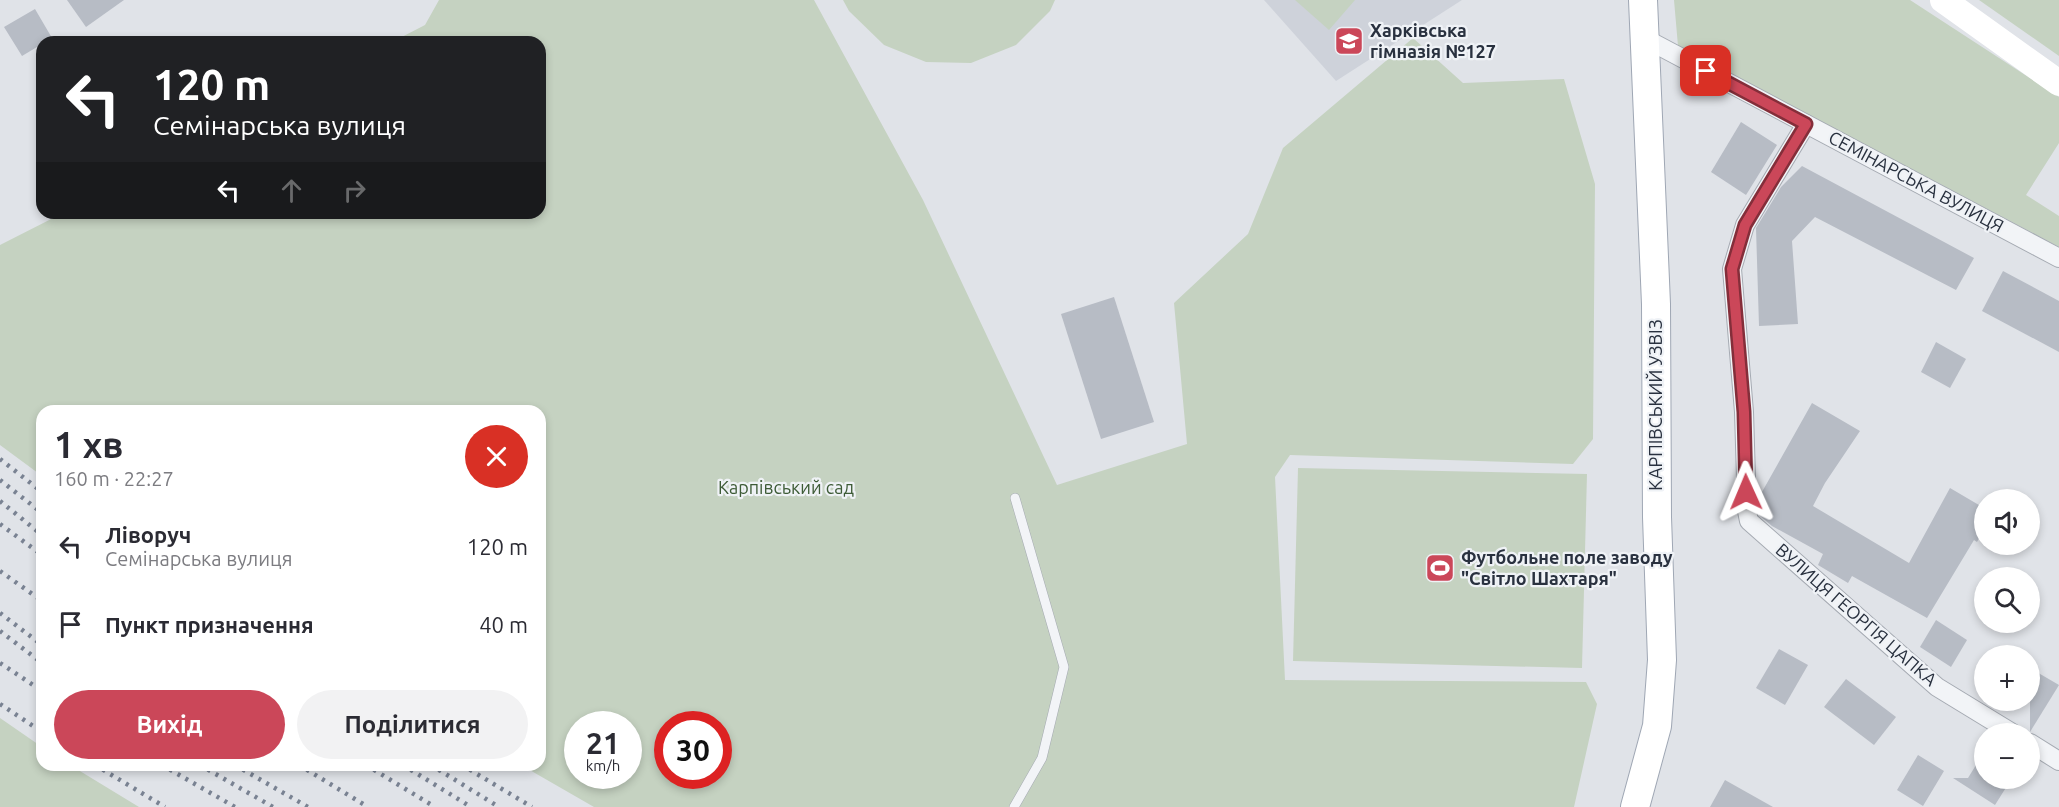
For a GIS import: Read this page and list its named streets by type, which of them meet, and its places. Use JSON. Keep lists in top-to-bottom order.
{
  "streets": {
    "main road": ["КАРПІВСЬКИЙ УЗВІЗ"],
    "street": ["СЕМІНАРСЬКА ВУЛИЦЯ", "ВУЛИЦЯ ГЕОРГІЯ ЦАПКА"]
  },
  "crossings": [
    ["СЕМІНАРСЬКА ВУЛИЦЯ", "КАРПІВСЬКИЙ УЗВІЗ"],
    ["СЕМІНАРСЬКА ВУЛИЦЯ", "ВУЛИЦЯ ГЕОРГІЯ ЦАПКА"]
  ],
  "parks": ["Карпівський сад"],
  "places": {
    "school or university": ["Харківська гімназія №127"],
    "sports": ["Футбольне поле заводу \"Світло Шахтаря\""]
  },
  "page": {
    "turn": ["120 m", "Семінарська вулиця"],
    "heading": ["1 хв", "160 m · 22:27"],
    "map_buttons": ["+", "−"],
    "list": [
      {
        "name": "Ліворуч",
        "note": "Семінарська вулиця",
        "value": "120 m"
      },
      {
        "name": "Пункт призначення",
        "value": "40 m"
      }
    ],
    "buttons": ["Вихід", "Поділитися"],
    "speed": "21 km/h",
    "limit": "30"
  }
}
